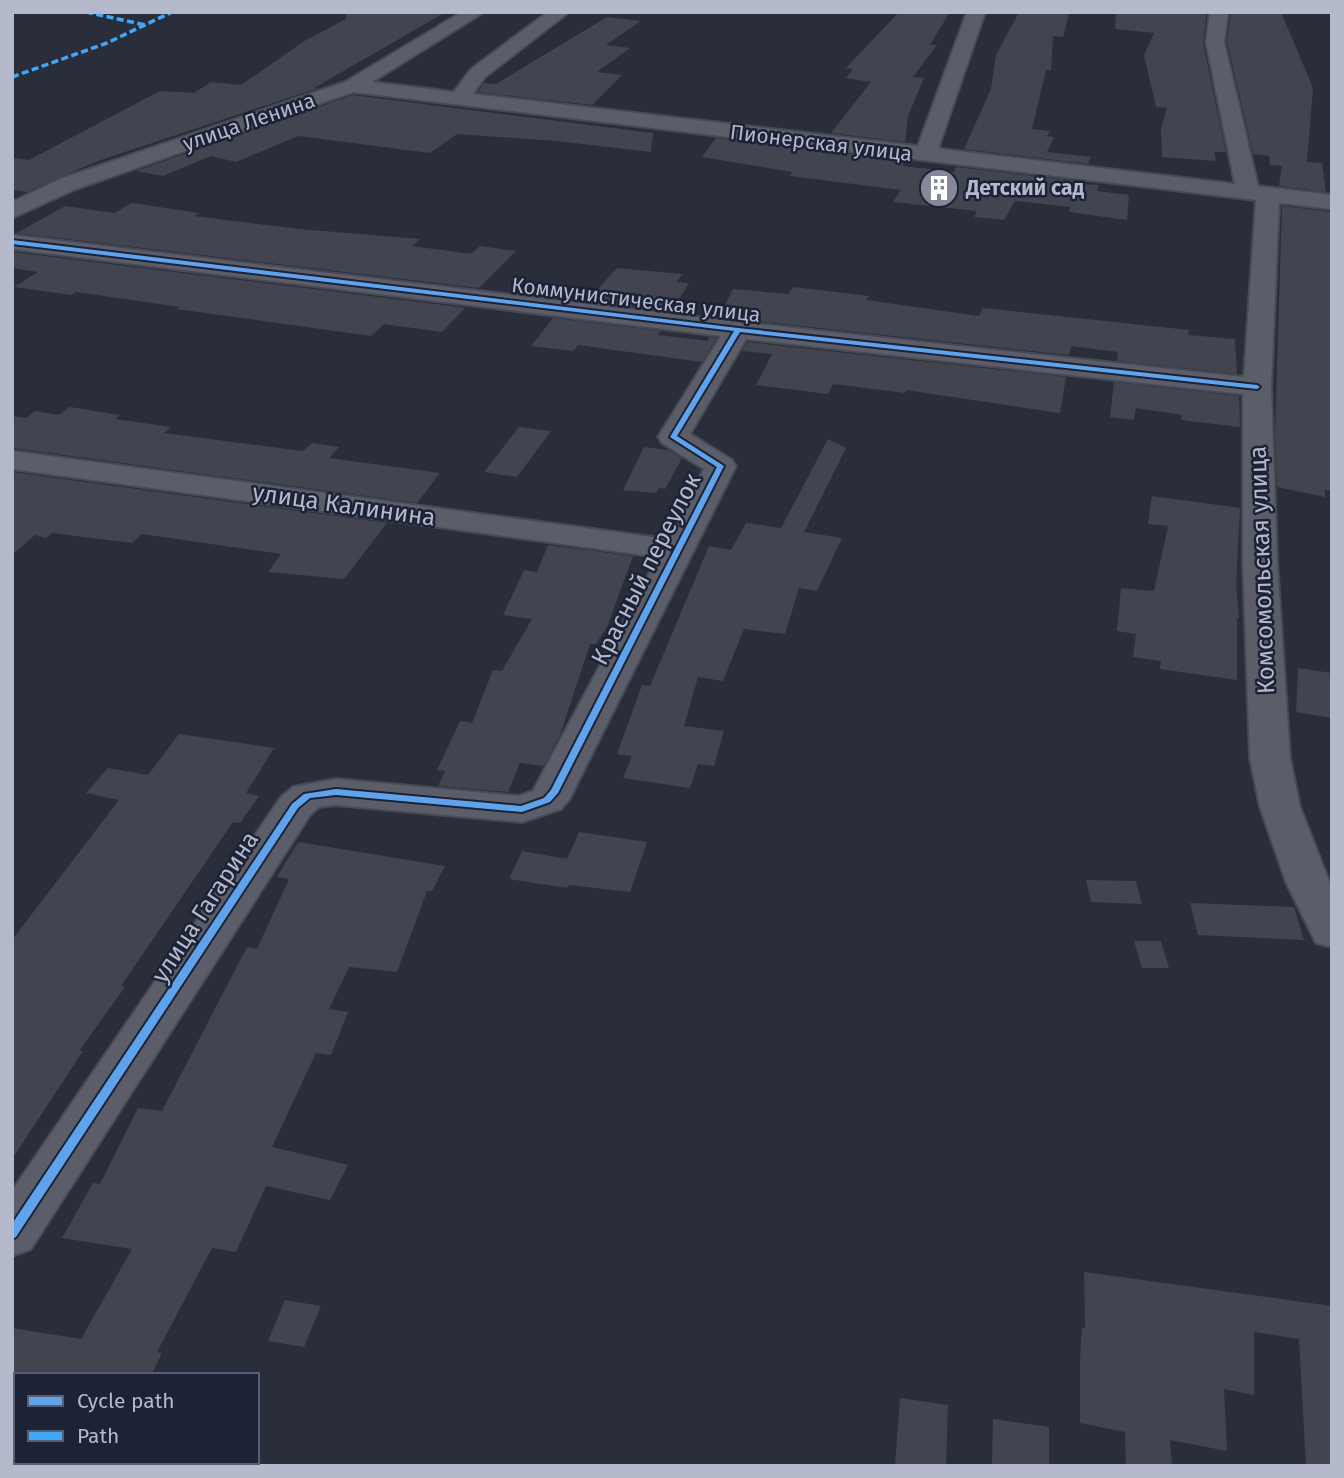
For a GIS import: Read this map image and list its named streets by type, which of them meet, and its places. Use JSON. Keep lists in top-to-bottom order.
{
  "streets": {
    "street": [
      "улица Ленина",
      "Пионерская улица",
      "Коммунистическая улица",
      "улица Калинина",
      "Красный переулок",
      "Комсомольская улица",
      "улица Гагарина"
    ]
  },
  "crossings": [
    ["улица Ленина", "Пионерская улица"],
    ["Пионерская улица", "Комсомольская улица"],
    ["Коммунистическая улица", "Красный переулок"],
    ["Коммунистическая улица", "Комсомольская улица"],
    ["улица Калинина", "Красный переулок"],
    ["Красный переулок", "улица Гагарина"]
  ],
  "places": {
    "building": ["Детский сад"]
  },
  "legend": ["Cycle path", "Path"]
}
